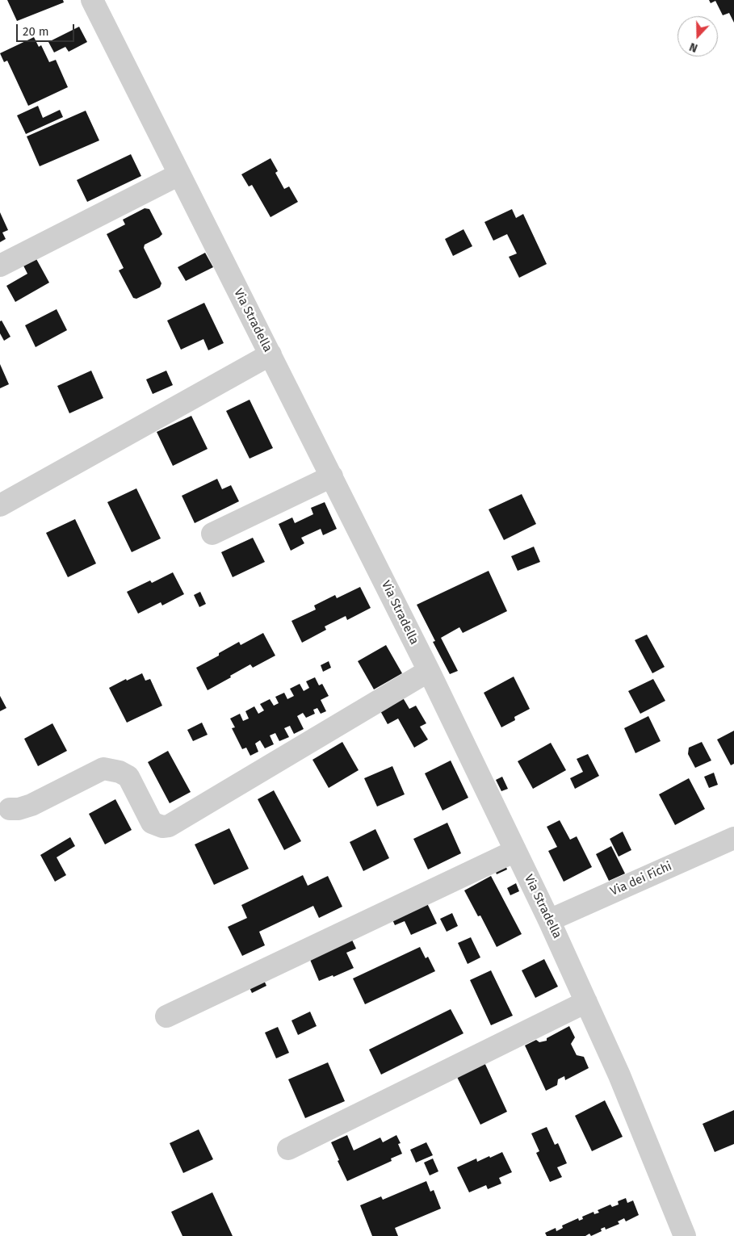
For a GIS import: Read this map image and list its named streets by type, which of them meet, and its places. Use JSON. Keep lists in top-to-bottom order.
{
  "streets": {
    "street": ["Via Stradella", "Via dei Fichi"]
  },
  "crossings": [
    ["Via Stradella", "Via dei Fichi"]
  ],
  "scale_bar": "20 m",
  "north": "bottom"
}
